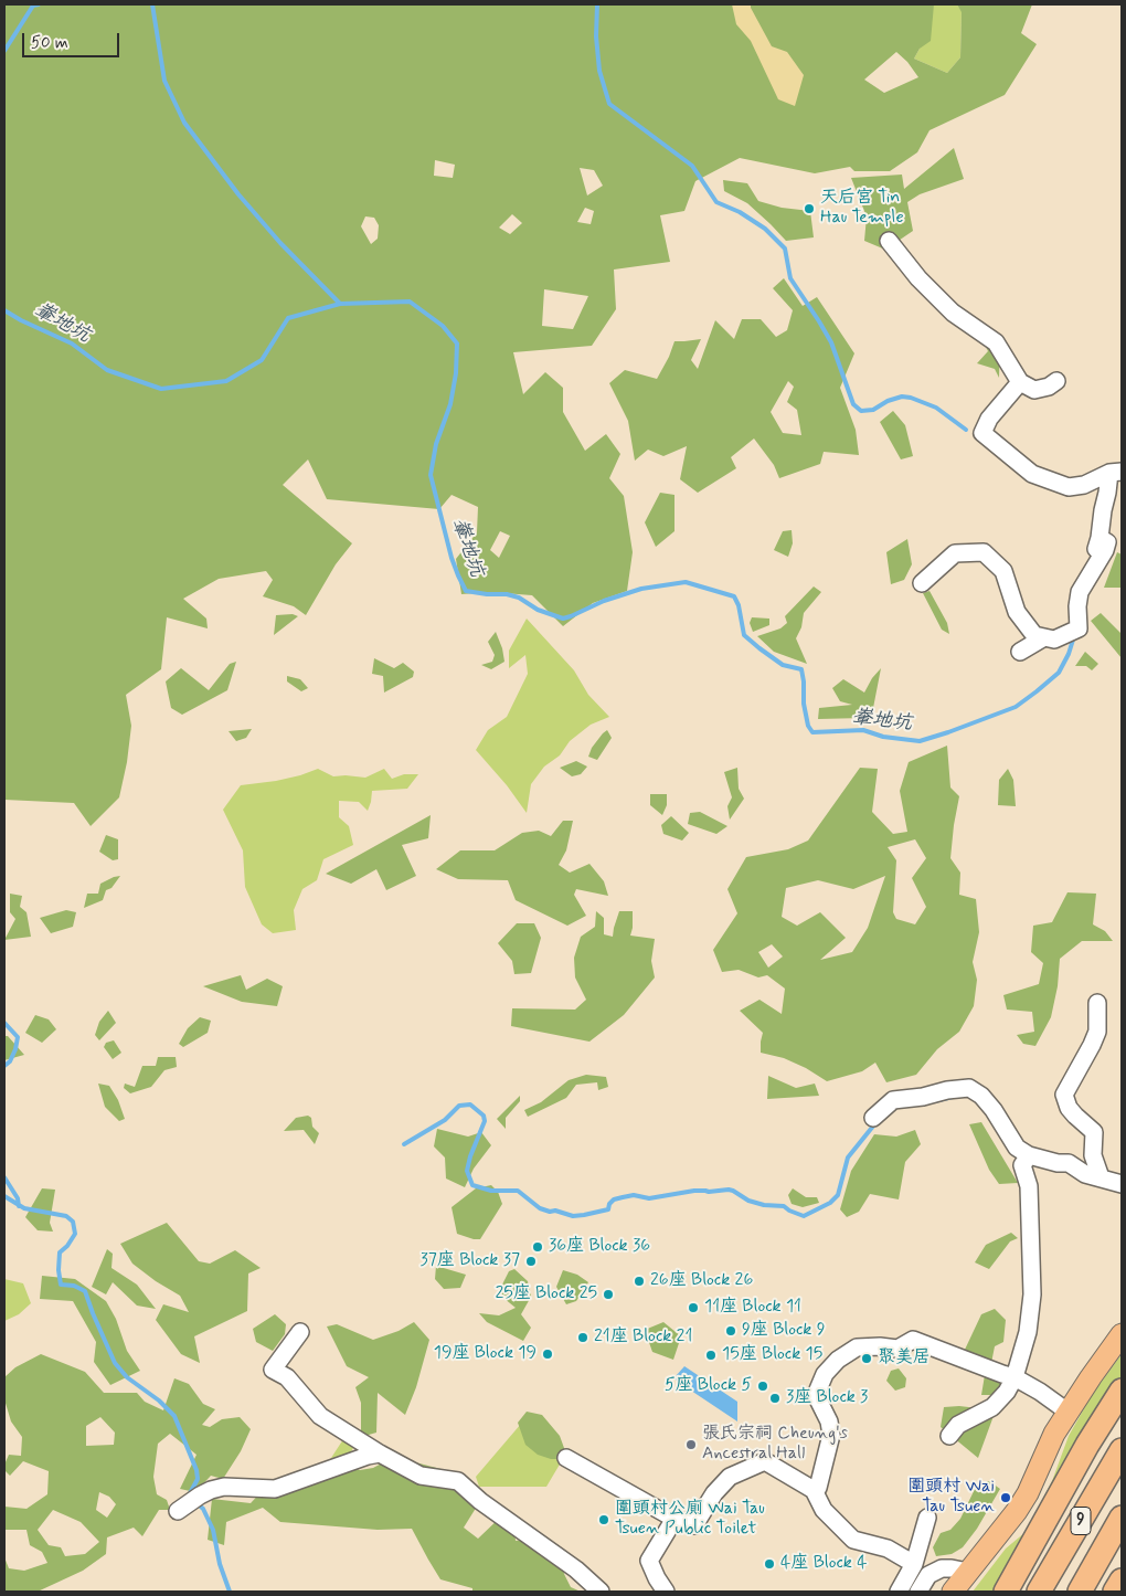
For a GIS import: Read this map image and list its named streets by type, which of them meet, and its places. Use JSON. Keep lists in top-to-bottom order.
{
  "streets": {
    "highway": ["9"]
  },
  "water": ["輋地坑"],
  "places": [
    "天后宮 Tin Hau Temple",
    "36座 Block 36",
    "37座 Block 37",
    "26座 Block 26",
    "25座 Block 25",
    "11座 Block 11",
    "9座 Block 9",
    "21座 Block 21",
    "19座 Block 19",
    "15座 Block 15",
    "聚美居",
    "5座 Block 5",
    "3座 Block 3",
    "張氏宗祠 Cheung's Ancestral Hall",
    "圍頭村 Wai Tau Tsuen",
    "圍頭村公廁 Wai Tau Tsuen Public Toilet",
    "4座 Block 4"
  ],
  "scale_bar": "50 m"
}
